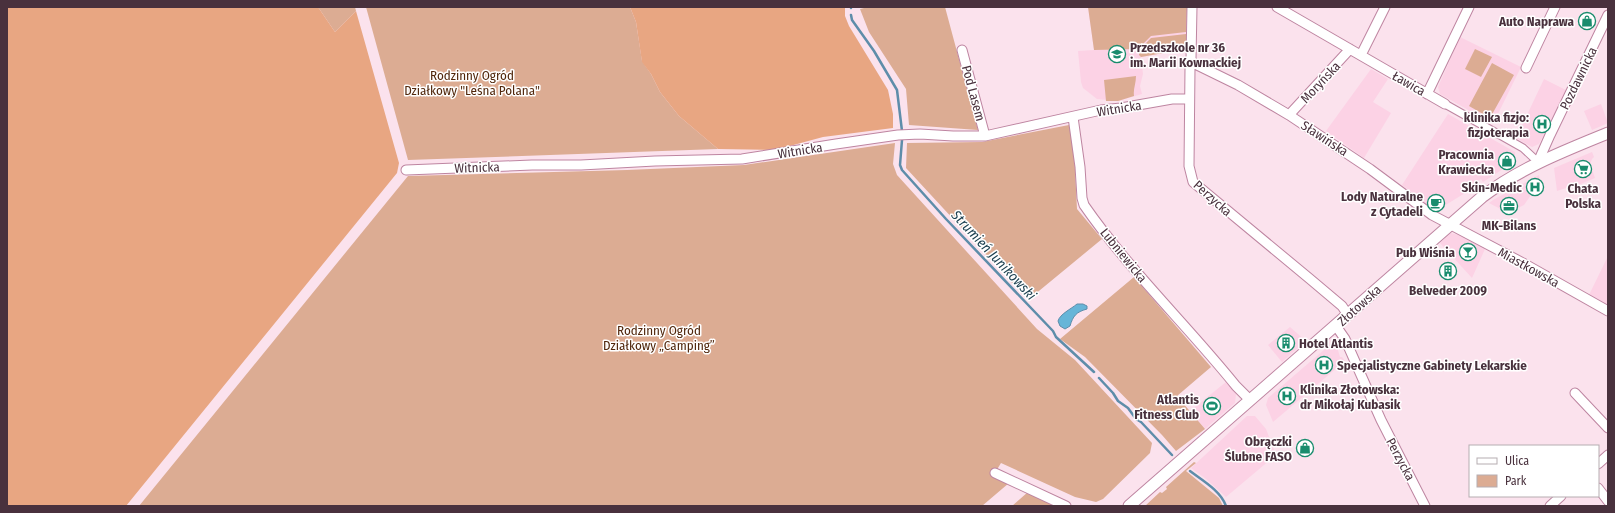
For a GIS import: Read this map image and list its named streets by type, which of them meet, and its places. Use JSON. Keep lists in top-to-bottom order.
{
  "streets": {
    "street": [
      "Pozdawnicka",
      "Moryńska",
      "Ławica",
      "Pod Lasem",
      "Witnicka",
      "Sławińska",
      "Perzycka",
      "Lubniewicka",
      "Miastkowska",
      "Złotowska"
    ]
  },
  "crossings": [
    ["Pozdawnicka", "Ławica"],
    ["Pozdawnicka", "Złotowska"],
    ["Moryńska", "Ławica"],
    ["Moryńska", "Sławińska"],
    ["Ławica", "Złotowska"],
    ["Pod Lasem", "Witnicka"],
    ["Witnicka", "Perzycka"],
    ["Witnicka", "Lubniewicka"],
    ["Sławińska", "Perzycka"],
    ["Sławińska", "Miastkowska"],
    ["Sławińska", "Złotowska"],
    ["Perzycka", "Złotowska"],
    ["Lubniewicka", "Złotowska"],
    ["Miastkowska", "Złotowska"]
  ],
  "water": ["Strumień Junikowski"],
  "parks": ["Rodzinny Ogród Działkowy \"Leśna Polana\"", "Rodzinny Ogród Działkowy „Camping”"],
  "places": {
    "shop": ["Auto Naprawa", "Pracownia Krawiecka", "Obrączki Ślubne FASO"],
    "school or university": ["Przedszkole nr 36 im. Marii Kownackiej"],
    "hospital": [
      "klinika fizjo: fizjoterapia",
      "Skin-Medic",
      "Specjalistyczne Gabinety Lekarskie",
      "Klinika Złotowska: dr Mikołaj Kubasik"
    ],
    "supermarket": ["Chata Polska"],
    "cafe": ["Lody Naturalne z Cytadeli"],
    "office": ["MK-Bilans"],
    "bar": ["Pub Wiśnia"],
    "building": ["Belveder 2009", "Hotel Atlantis"],
    "sports": ["Atlantis Fitness Club"]
  },
  "legend": ["Ulica", "Park"]
}
